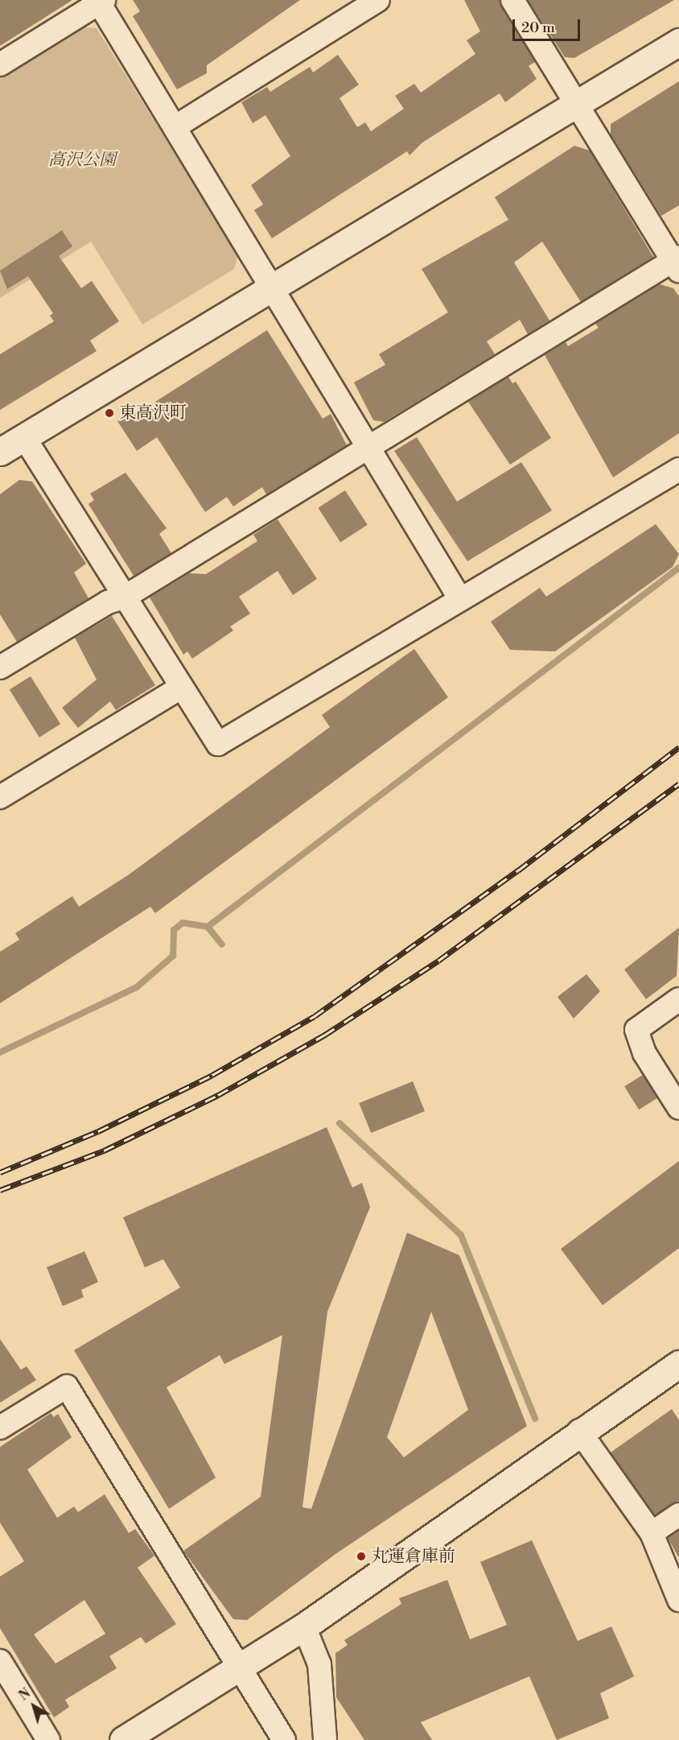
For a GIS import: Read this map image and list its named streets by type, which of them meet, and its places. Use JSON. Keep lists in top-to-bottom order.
{
  "parks": ["高沢公園"],
  "places": ["東高沢町", "丸運倉庫前"],
  "scale_bar": "20 m",
  "north": "top left"
}
